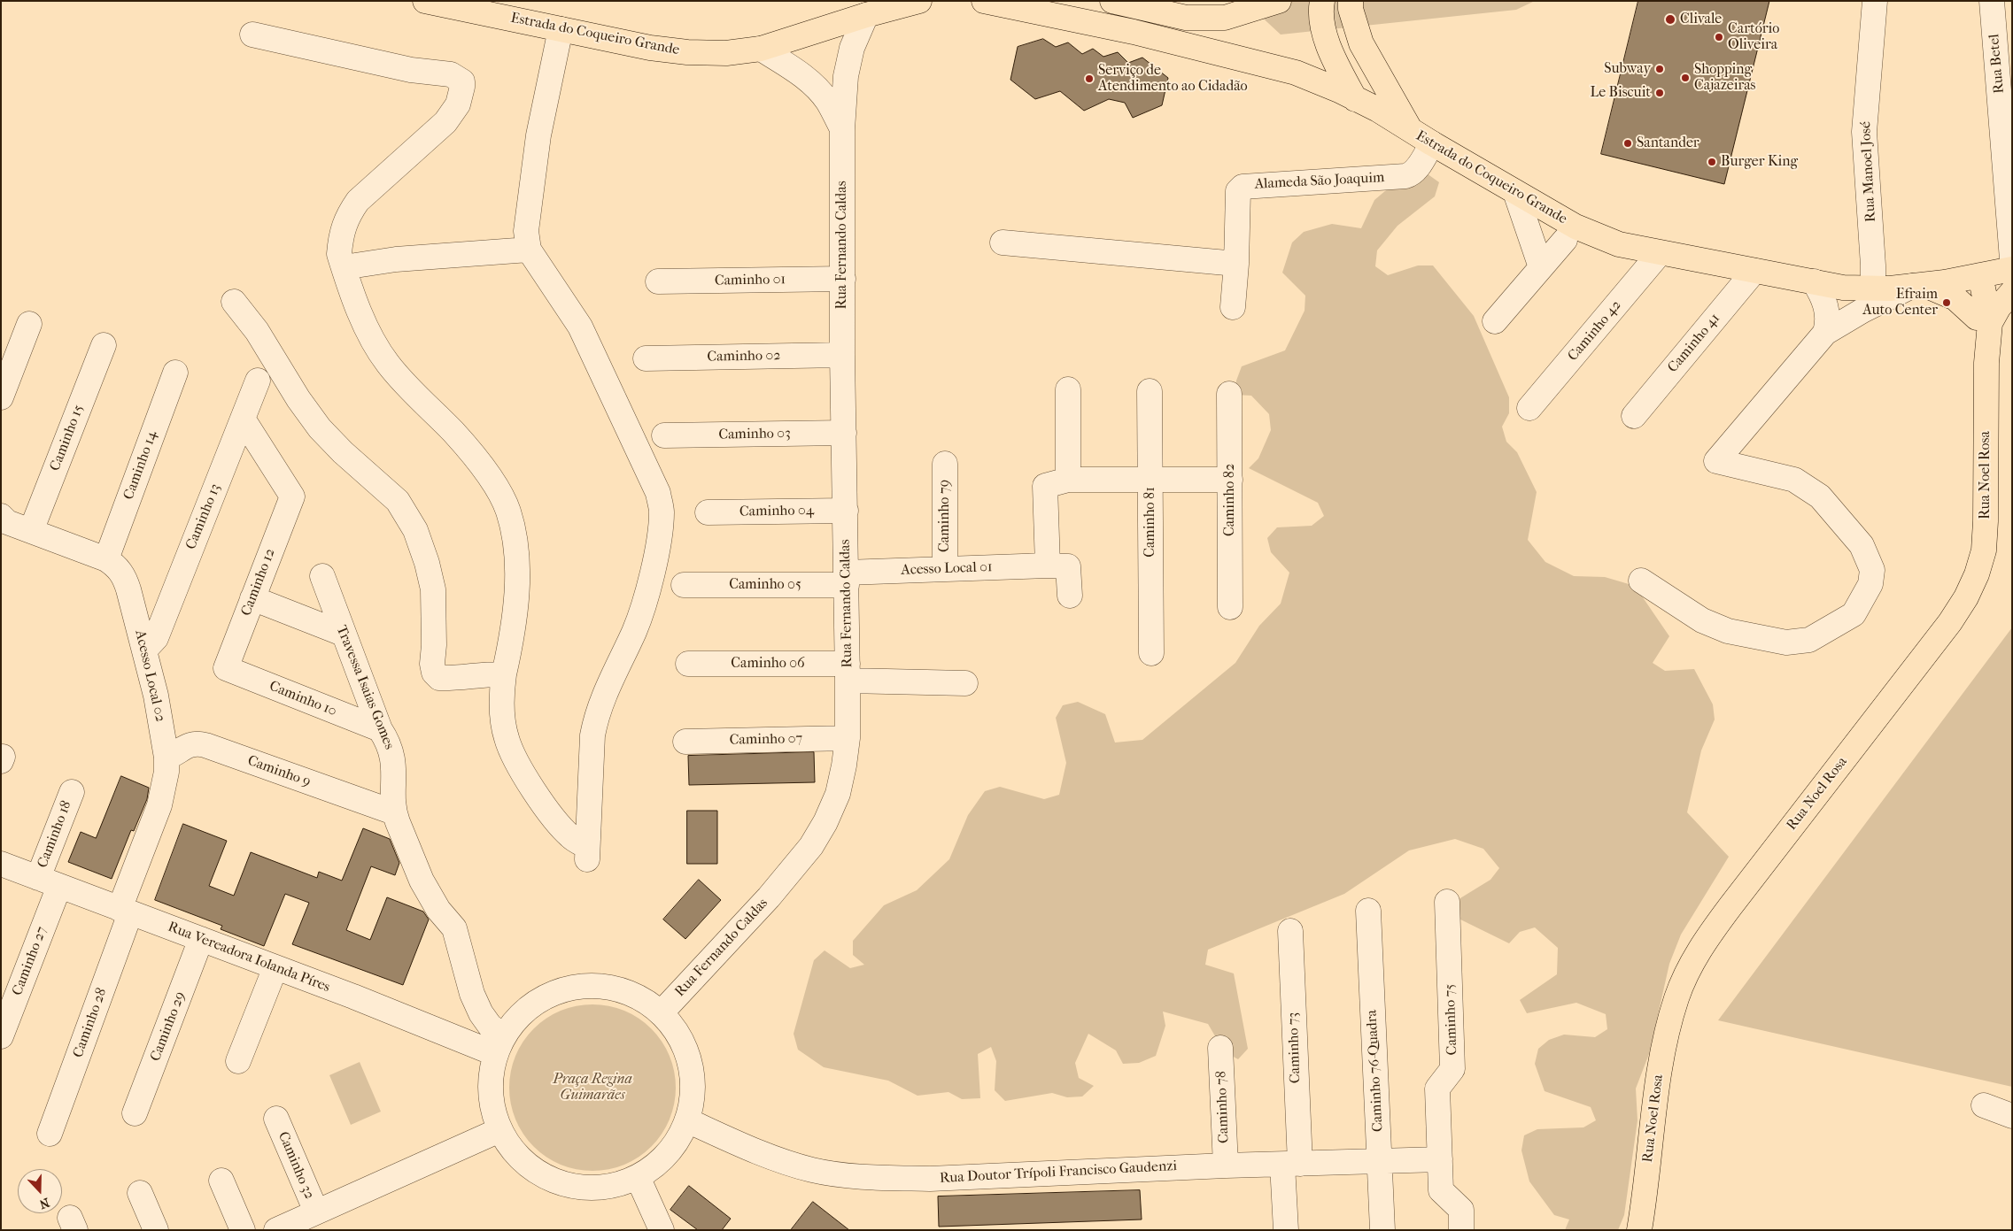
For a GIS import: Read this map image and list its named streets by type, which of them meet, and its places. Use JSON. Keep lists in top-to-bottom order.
{
  "streets": {
    "main road": ["Estrada do Coqueiro Grande", "Rua Noel Rosa"],
    "street": [
      "Rua Betel",
      "Rua Manoel José",
      "Alameda São Joaquim",
      "Rua Fernando Caldas",
      "Caminho 01",
      "Caminho 42",
      "Caminho 41",
      "Caminho 02",
      "Caminho 03",
      "Caminho 15",
      "Caminho 14",
      "Caminho 82",
      "Caminho 04",
      "Caminho 79",
      "Caminho 13",
      "Caminho 81",
      "Acesso Local 01",
      "Caminho 12",
      "Caminho 05",
      "Caminho 06",
      "Acesso Local 02",
      "Travessa Isaias Gomes",
      "Caminho 10",
      "Caminho 07",
      "Caminho 9",
      "Caminho 18",
      "Rua Vereadora Iolanda Píres",
      "Caminho 27",
      "Caminho 75",
      "Caminho 28",
      "Caminho 29",
      "Caminho 73",
      "Caminho 76-Quadra",
      "Caminho 78",
      "Caminho 32",
      "Rua Doutor Trípoli Francisco Gaudenzi"
    ]
  },
  "crossings": [
    ["Estrada do Coqueiro Grande", "Rua Manoel José"],
    ["Estrada do Coqueiro Grande", "Alameda São Joaquim"],
    ["Estrada do Coqueiro Grande", "Rua Fernando Caldas"],
    ["Estrada do Coqueiro Grande", "Caminho 42"],
    ["Estrada do Coqueiro Grande", "Caminho 41"],
    ["Estrada do Coqueiro Grande", "Rua Noel Rosa"],
    ["Rua Fernando Caldas", "Caminho 01"],
    ["Rua Fernando Caldas", "Caminho 02"],
    ["Rua Fernando Caldas", "Caminho 03"],
    ["Rua Fernando Caldas", "Caminho 04"],
    ["Rua Fernando Caldas", "Acesso Local 01"],
    ["Rua Fernando Caldas", "Caminho 05"],
    ["Rua Fernando Caldas", "Caminho 06"],
    ["Rua Fernando Caldas", "Caminho 07"],
    ["Caminho 15", "Acesso Local 02"],
    ["Caminho 14", "Acesso Local 02"],
    ["Caminho 79", "Acesso Local 01"],
    ["Caminho 13", "Caminho 12"],
    ["Caminho 13", "Acesso Local 02"],
    ["Acesso Local 01", "Caminho 05"],
    ["Caminho 12", "Caminho 10"],
    ["Acesso Local 02", "Caminho 9"],
    ["Acesso Local 02", "Rua Vereadora Iolanda Píres"],
    ["Acesso Local 02", "Caminho 28"],
    ["Travessa Isaias Gomes", "Caminho 10"],
    ["Travessa Isaias Gomes", "Caminho 9"],
    ["Travessa Isaias Gomes", "Rua Vereadora Iolanda Píres"],
    ["Caminho 18", "Rua Vereadora Iolanda Píres"],
    ["Caminho 18", "Caminho 27"],
    ["Rua Vereadora Iolanda Píres", "Caminho 27"],
    ["Rua Vereadora Iolanda Píres", "Caminho 28"],
    ["Rua Vereadora Iolanda Píres", "Caminho 29"],
    ["Caminho 75", "Rua Doutor Trípoli Francisco Gaudenzi"],
    ["Caminho 73", "Rua Doutor Trípoli Francisco Gaudenzi"],
    ["Caminho 76-Quadra", "Rua Doutor Trípoli Francisco Gaudenzi"],
    ["Caminho 78", "Rua Doutor Trípoli Francisco Gaudenzi"]
  ],
  "parks": ["Praça Regina Guimarães"],
  "places": [
    "Clivale",
    "Cartório Oliveira",
    "Subway",
    "Shopping Cajazeiras",
    "Serviço de Atendimento ao Cidadão",
    "Le Biscuit",
    "Santander",
    "Burger King",
    "Efraim Auto Center"
  ],
  "north": "bottom"
}
